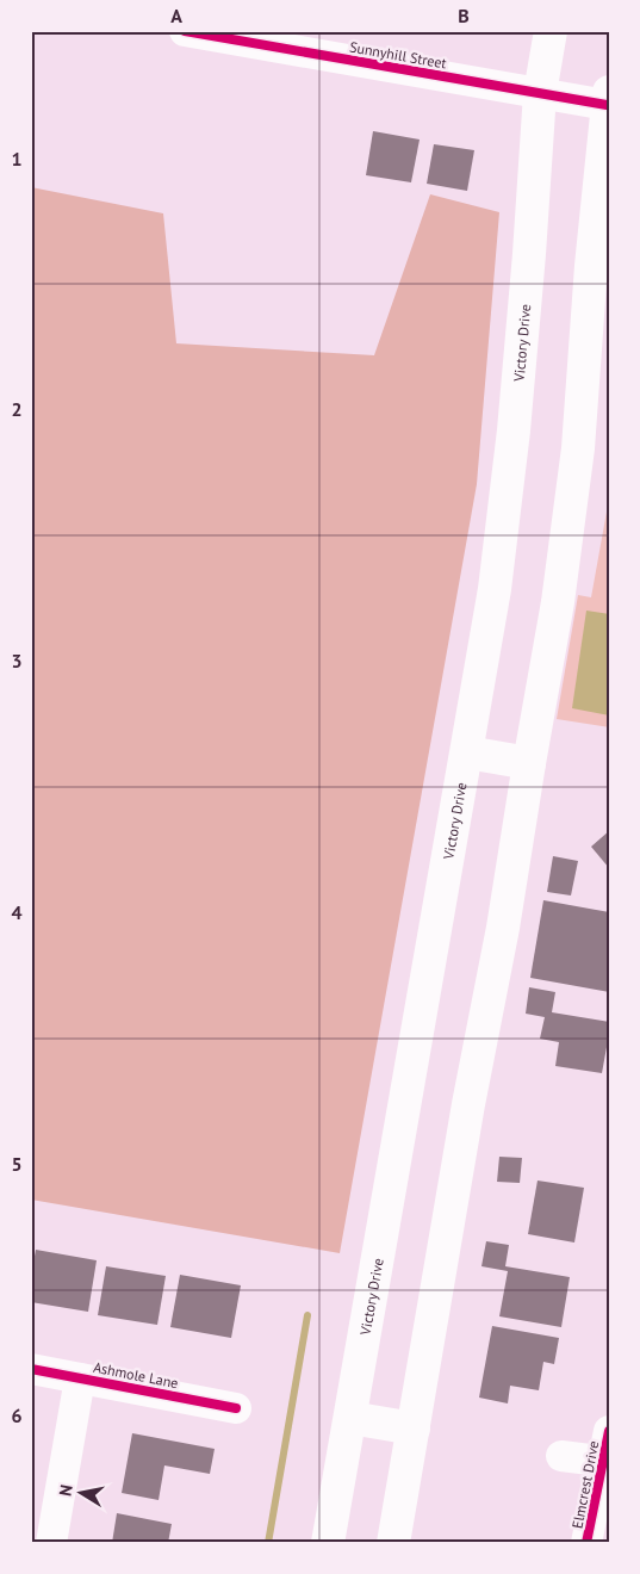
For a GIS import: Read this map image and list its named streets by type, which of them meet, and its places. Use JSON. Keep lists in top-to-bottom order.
{
  "streets": {
    "main road": ["Victory Drive"],
    "street": ["Sunnyhill Street", "Ashmole Lane", "Elmcrest Drive"]
  },
  "crossings": [
    ["Sunnyhill Street", "Victory Drive"]
  ],
  "north": "left",
  "grid": {
    "columns": ["A", "B"],
    "rows": [
      "1",
      "2",
      "3",
      "4",
      "5",
      "6"
    ]
  }
}
